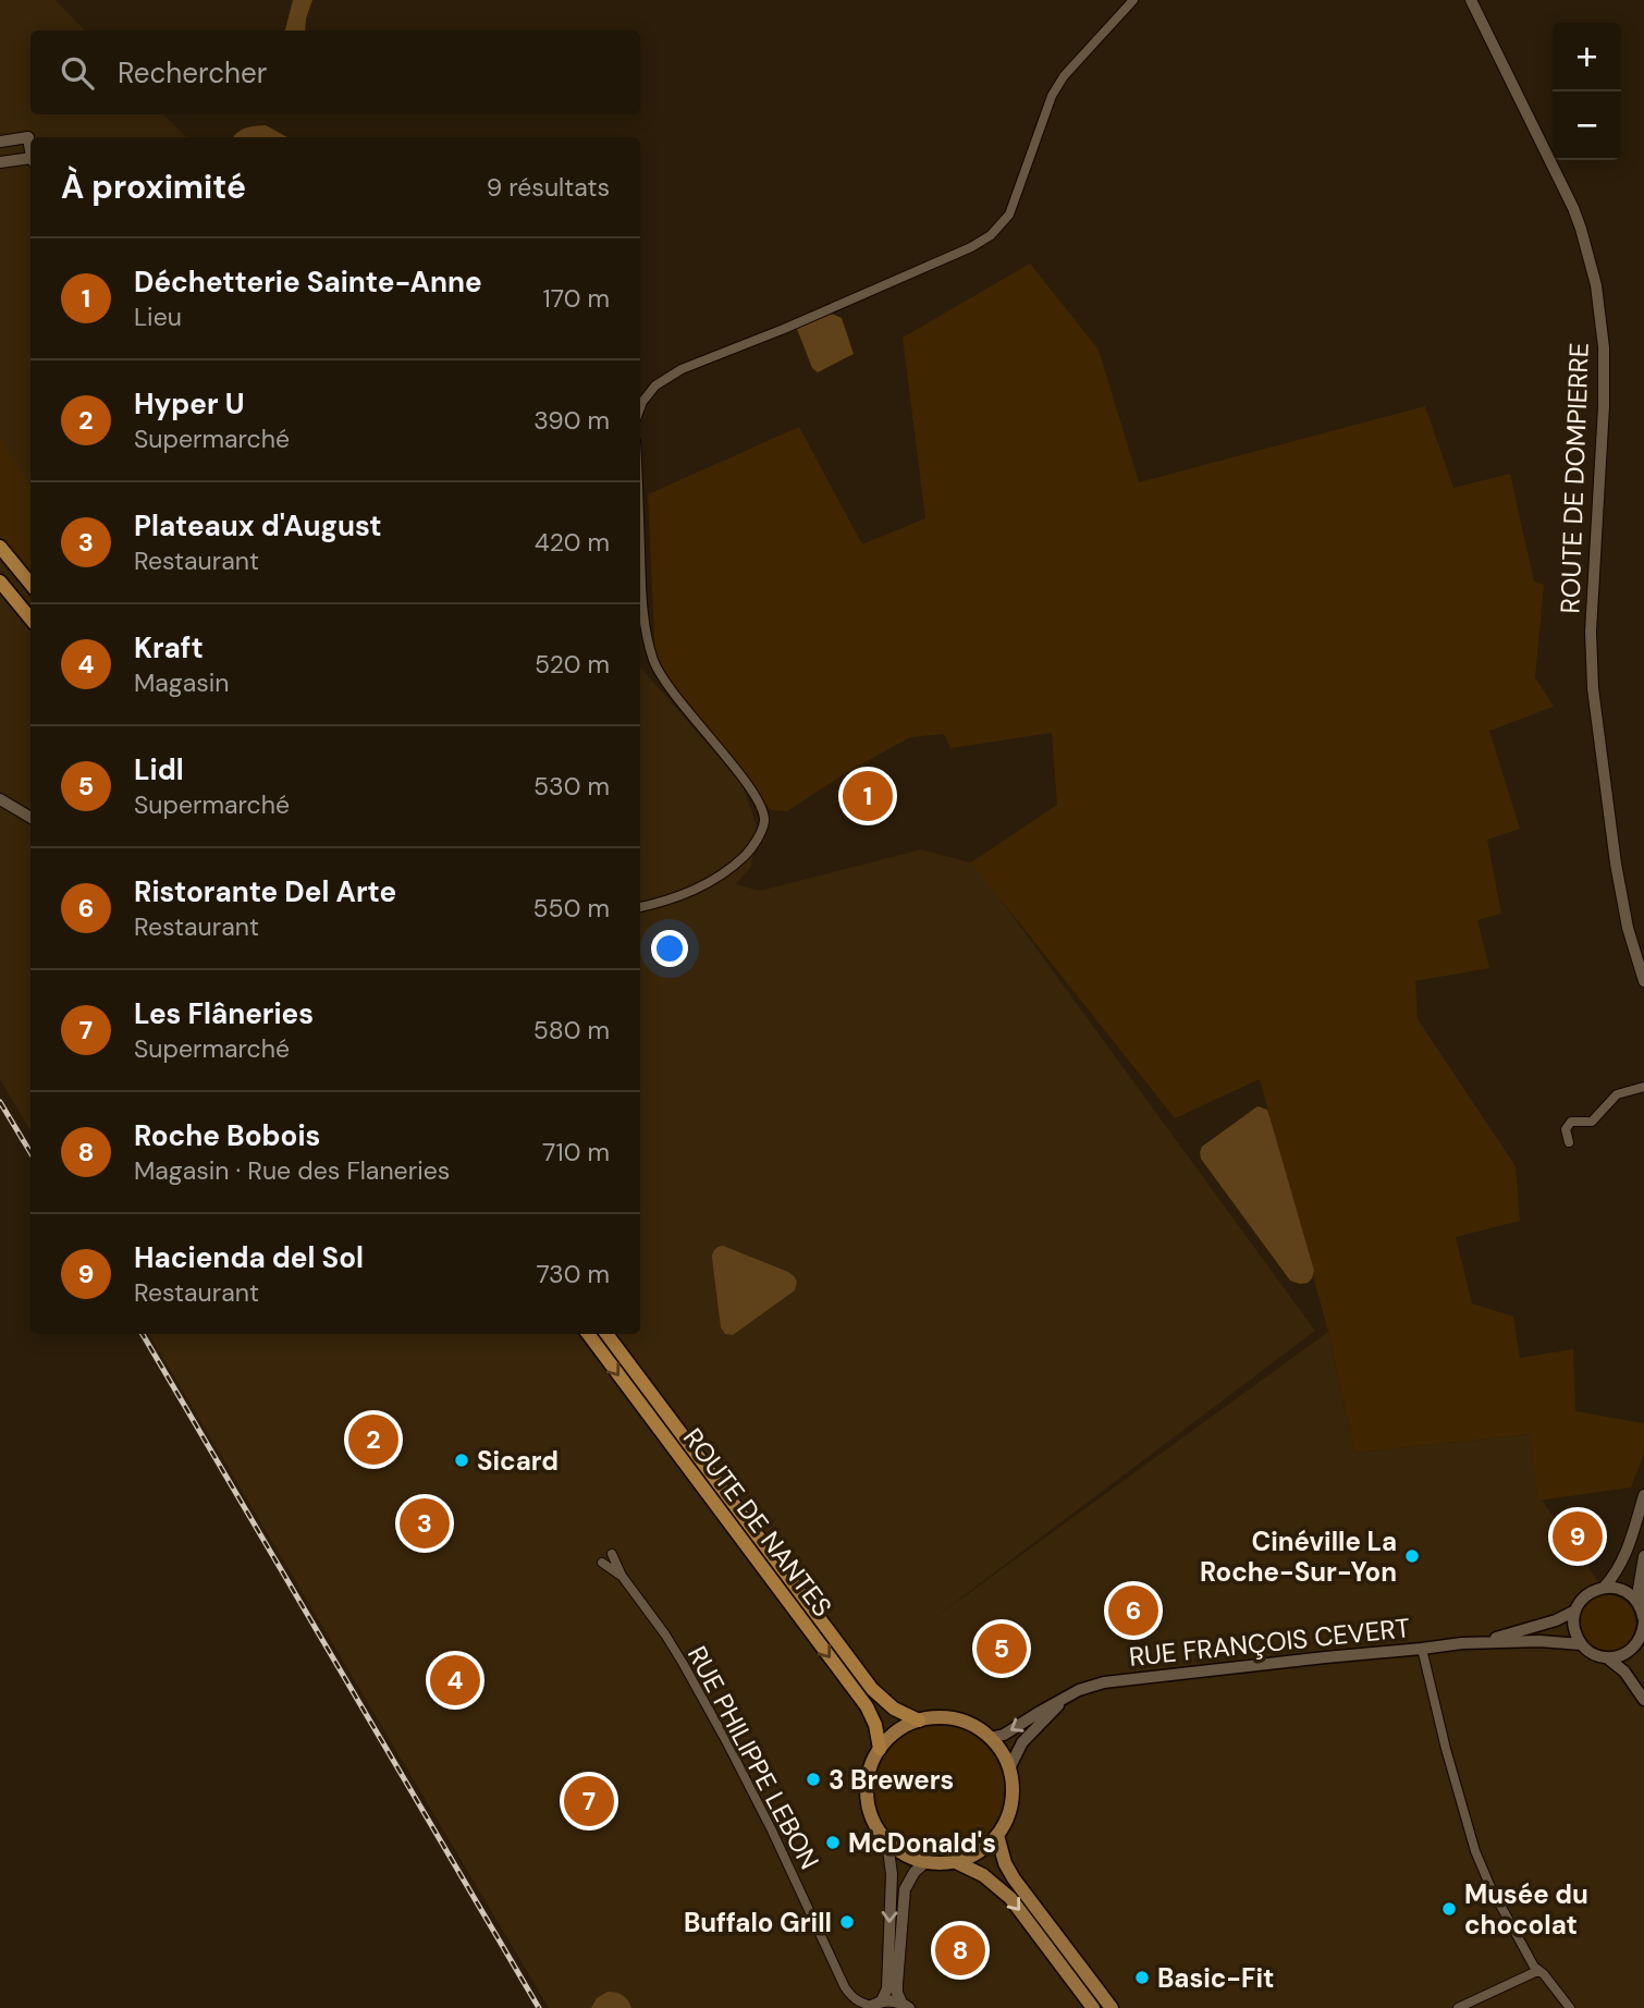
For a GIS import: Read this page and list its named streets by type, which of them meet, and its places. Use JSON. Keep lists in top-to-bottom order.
{
  "streets": {
    "highway": ["ROUTE DE NANTES"],
    "main road": ["RUE FRANÇOIS CEVERT"],
    "street": ["ROUTE DE DOMPIERRE", "RUE PHILIPPE LEBON"]
  },
  "crossings": [
    ["ROUTE DE NANTES", "RUE FRANÇOIS CEVERT"]
  ],
  "places": [
    "Sicard",
    "Cinéville La Roche-Sur-Yon",
    "3 Brewers",
    "McDonald's",
    "Musée du chocolat",
    "Buffalo Grill",
    "Basic-Fit"
  ],
  "page": {
    "map_buttons": ["+", "−"],
    "search": "Rechercher",
    "heading": ["À proximité", "9 résultats"],
    "list": [
      {
        "mark": "1",
        "name": "Déchetterie Sainte-Anne",
        "note": "Lieu",
        "value": "170 m"
      },
      {
        "mark": "2",
        "name": "Hyper U",
        "note": "Supermarché",
        "value": "390 m"
      },
      {
        "mark": "3",
        "name": "Plateaux d'August",
        "note": "Restaurant",
        "value": "420 m"
      },
      {
        "mark": "4",
        "name": "Kraft",
        "note": "Magasin",
        "value": "520 m"
      },
      {
        "mark": "5",
        "name": "Lidl",
        "note": "Supermarché",
        "value": "530 m"
      },
      {
        "mark": "6",
        "name": "Ristorante Del Arte",
        "note": "Restaurant",
        "value": "550 m"
      },
      {
        "mark": "7",
        "name": "Les Flâneries",
        "note": "Supermarché",
        "value": "580 m"
      },
      {
        "mark": "8",
        "name": "Roche Bobois",
        "note": "Magasin · Rue des Flaneries",
        "value": "710 m"
      },
      {
        "mark": "9",
        "name": "Hacienda del Sol",
        "note": "Restaurant",
        "value": "730 m"
      }
    ],
    "pins": [
      "1",
      "2",
      "3",
      "9",
      "6",
      "5",
      "4",
      "7",
      "8"
    ]
  }
}
